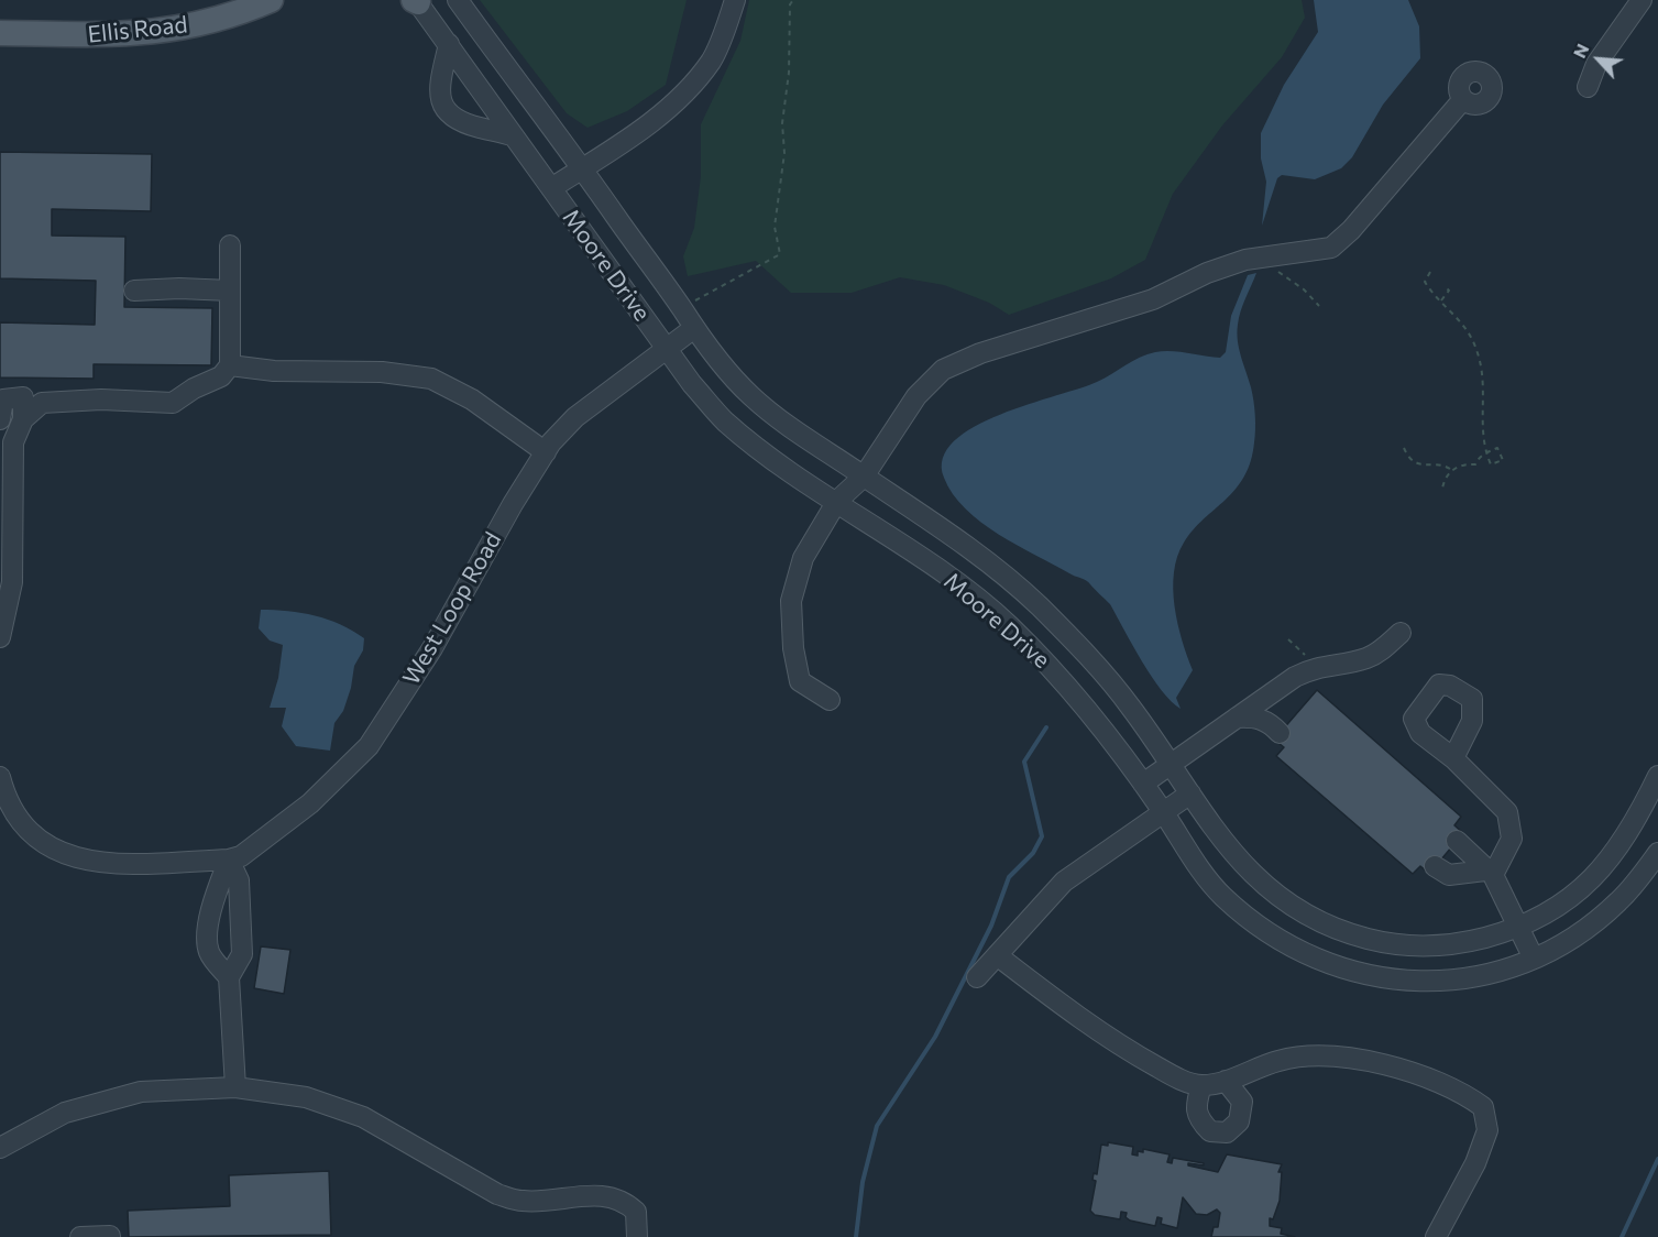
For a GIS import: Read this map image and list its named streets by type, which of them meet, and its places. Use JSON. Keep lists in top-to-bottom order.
{
  "streets": {
    "main road": ["Ellis Road"],
    "street": ["Moore Drive", "West Loop Road"]
  },
  "crossings": [
    ["Moore Drive", "West Loop Road"]
  ],
  "north": "top left"
}
